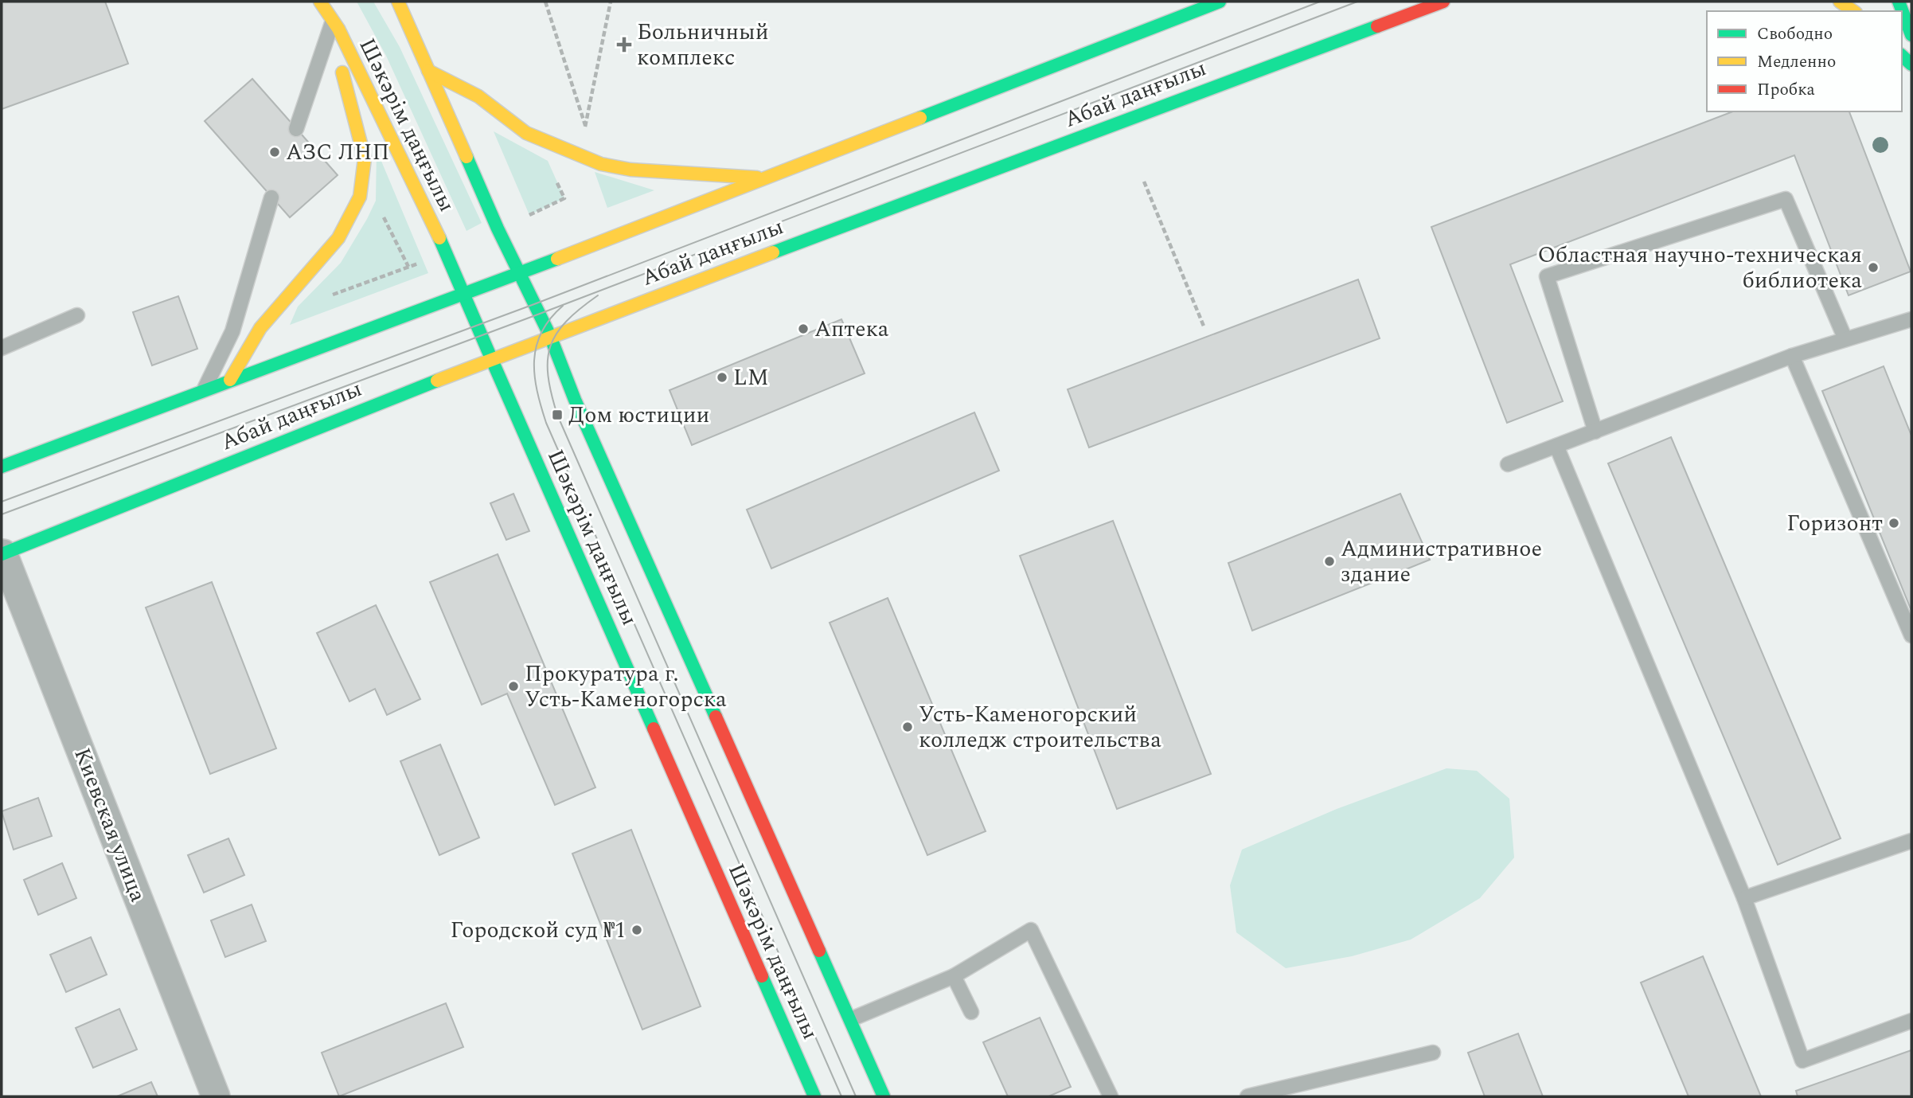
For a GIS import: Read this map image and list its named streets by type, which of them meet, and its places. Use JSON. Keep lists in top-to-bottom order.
{
  "streets": {
    "main road": ["Абай даңғылы", "Шәкәрім даңғылы"],
    "street": ["Киевская улица"]
  },
  "crossings": [
    ["Абай даңғылы", "Шәкәрім даңғылы"],
    ["Абай даңғылы", "Киевская улица"]
  ],
  "places": {
    "health": ["Больничный комплекс"],
    "other": [
      "АЗС ЛНП",
      "Областная научно-техническая библиотека",
      "Аптека",
      "LM",
      "Горизонт",
      "Административное здание",
      "Прокуратура г. Усть-Каменогорска",
      "Усть-Каменогорский колледж строительства",
      "Городской суд №1"
    ],
    "transit": ["Дом юстиции"]
  },
  "legend": ["Свободно", "Медленно", "Пробка"]
}
